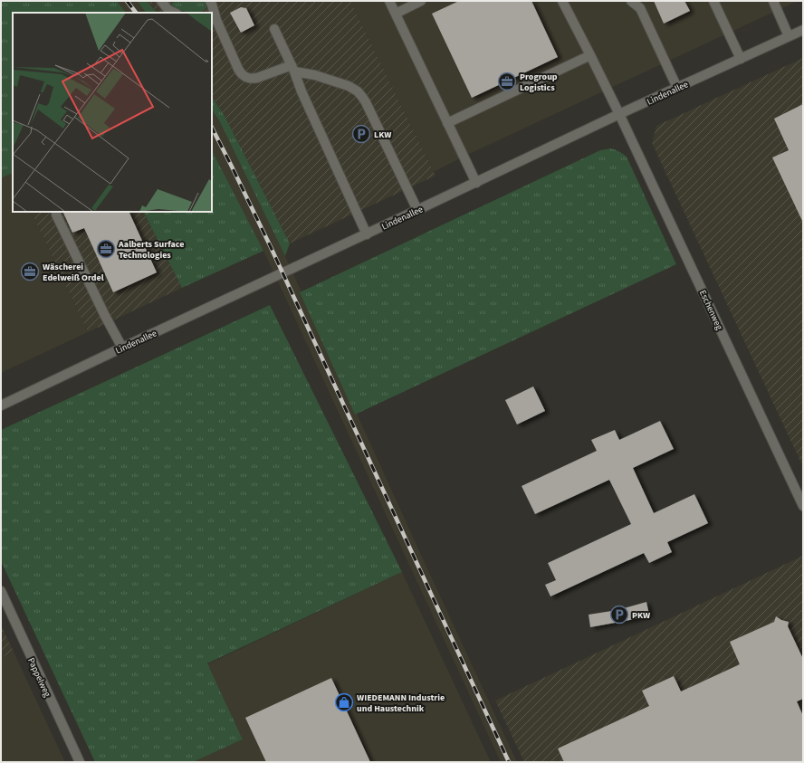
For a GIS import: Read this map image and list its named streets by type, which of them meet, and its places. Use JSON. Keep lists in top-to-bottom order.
{
  "streets": {
    "street": ["Lindenallee", "Eschenweg", "Pappelweg"]
  },
  "crossings": [
    ["Lindenallee", "Eschenweg"]
  ],
  "places": {
    "office": ["Progroup Logistics", "Aalberts Surface Technologies", "Wäscherei Edelweiß Ordel"],
    "parking": ["LKW", "PKW"],
    "shop": ["WIEDEMANN Industrie und Haustechnik"]
  }
}
